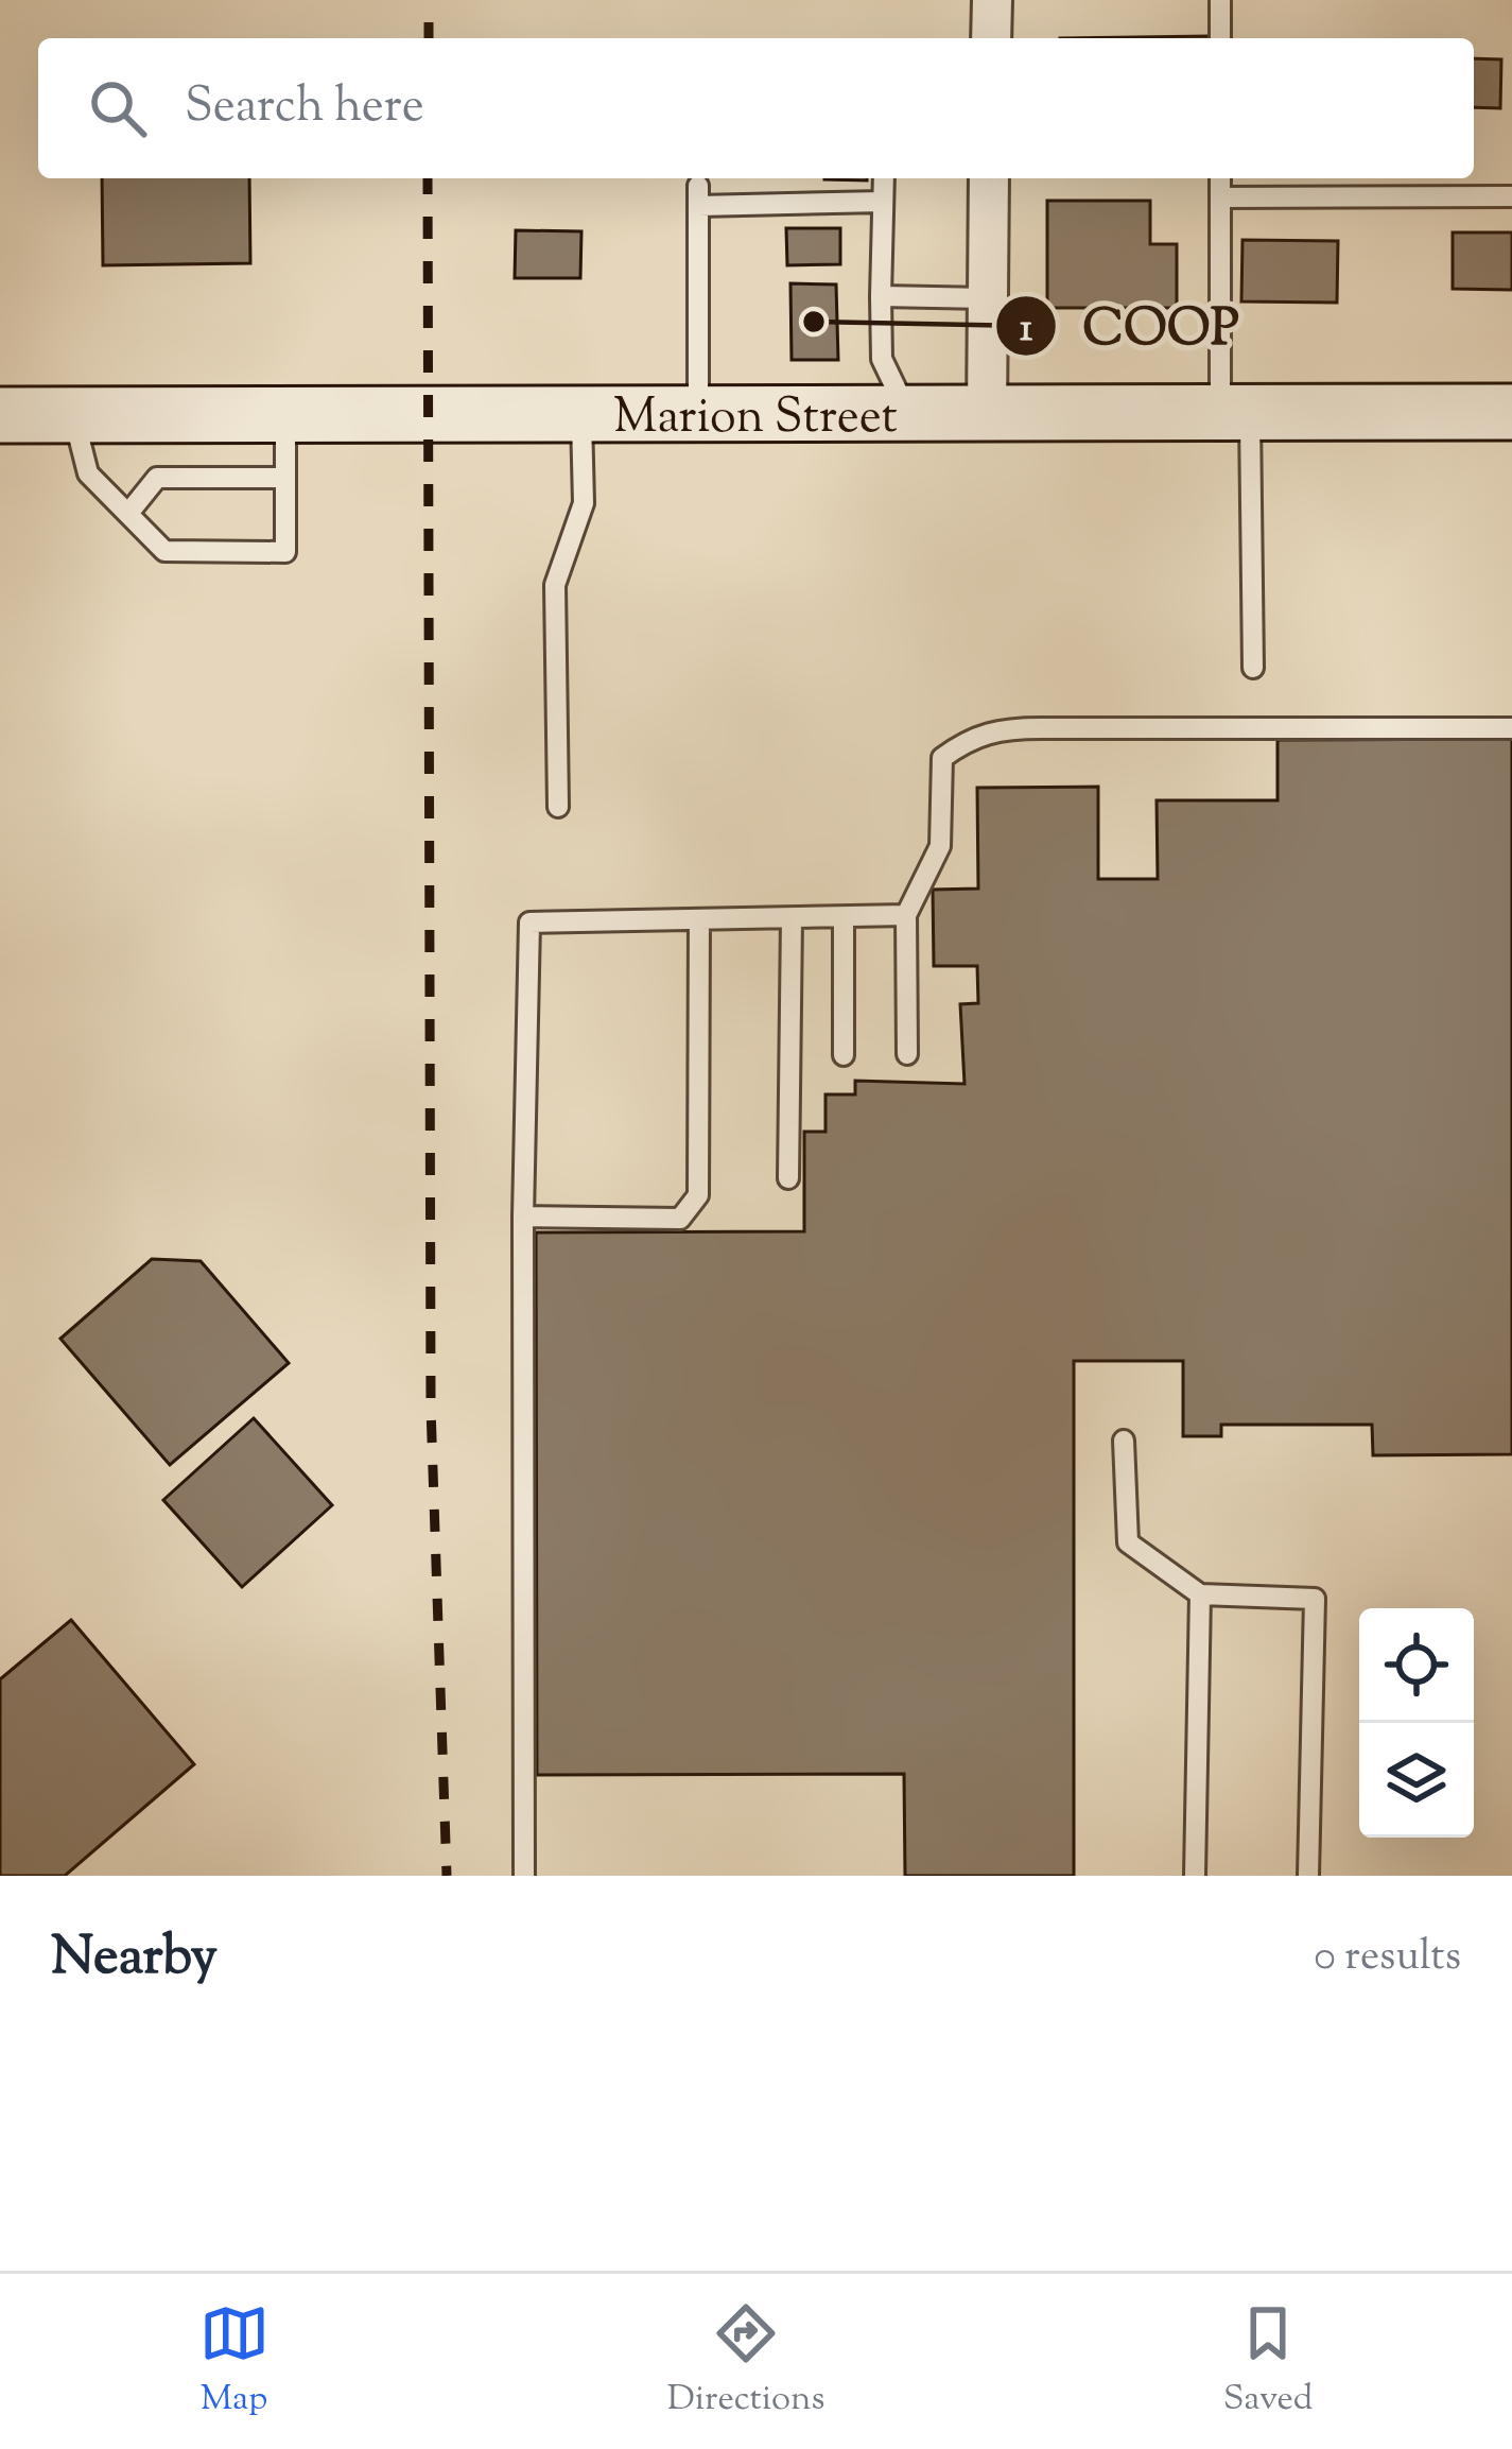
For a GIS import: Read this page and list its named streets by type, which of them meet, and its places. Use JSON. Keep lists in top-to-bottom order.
{
  "streets": {
    "main road": ["Marion Street"]
  },
  "places": ["COOP"],
  "page": {
    "search": "Search here",
    "heading": ["Nearby", "0 results"],
    "nav": ["Map", "Directions", "Saved"]
  }
}
